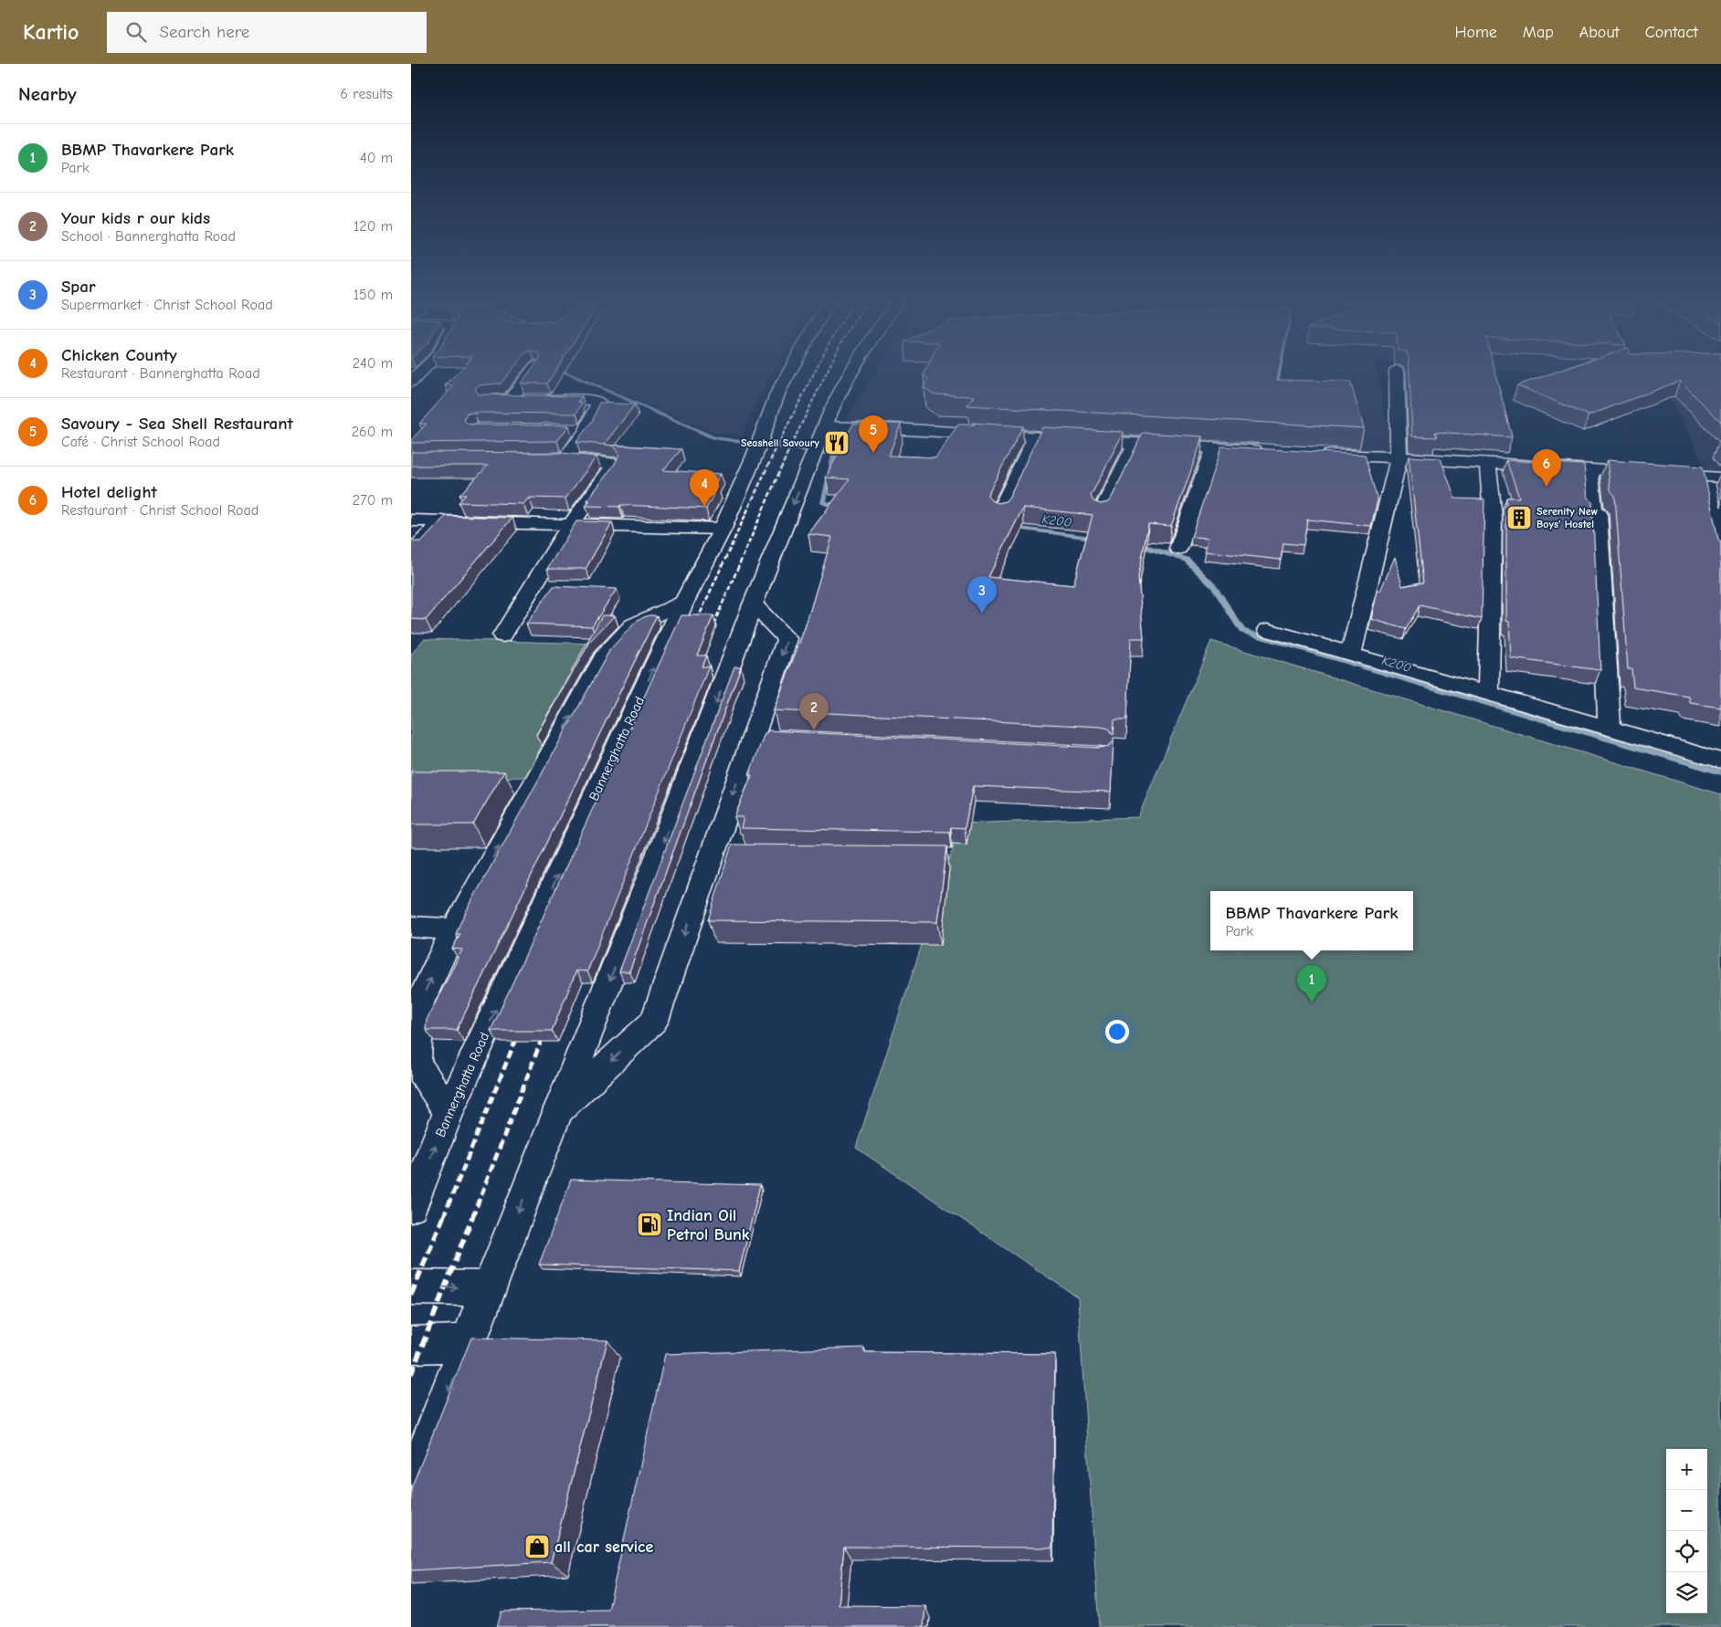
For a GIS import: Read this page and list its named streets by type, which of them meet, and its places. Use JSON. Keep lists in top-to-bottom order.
{
  "streets": {
    "street": ["Bannerghatta Road"]
  },
  "water": ["K200"],
  "places": {
    "restaurant": ["Seashell Savoury"],
    "building": ["Serenity New Boys' Hostel"],
    "fuel station": ["Indian Oil Petrol Bunk"],
    "shop": ["all car service"]
  },
  "page": {
    "header": "Kartio",
    "search": "Search here",
    "nav": [
      "Home",
      "Map",
      "About",
      "Contact"
    ],
    "heading": ["Nearby", "6 results"],
    "list": [
      {
        "mark": "1",
        "name": "BBMP Thavarkere Park",
        "note": "Park",
        "value": "40 m"
      },
      {
        "mark": "2",
        "name": "Your kids r our kids",
        "note": "School · Bannerghatta Road",
        "value": "120 m"
      },
      {
        "mark": "3",
        "name": "Spar",
        "note": "Supermarket · Christ School Road",
        "value": "150 m"
      },
      {
        "mark": "4",
        "name": "Chicken County",
        "note": "Restaurant · Bannerghatta Road",
        "value": "240 m"
      },
      {
        "mark": "5",
        "name": "Savoury - Sea Shell Restaurant",
        "note": "Café · Christ School Road",
        "value": "260 m"
      },
      {
        "mark": "6",
        "name": "Hotel delight",
        "note": "Restaurant · Christ School Road",
        "value": "270 m"
      }
    ],
    "pins": [
      "5",
      "6",
      "4",
      "3",
      "2",
      "1"
    ],
    "popup": ["BBMP Thavarkere Park", "Park"],
    "map_buttons": ["+", "−"]
  }
}
